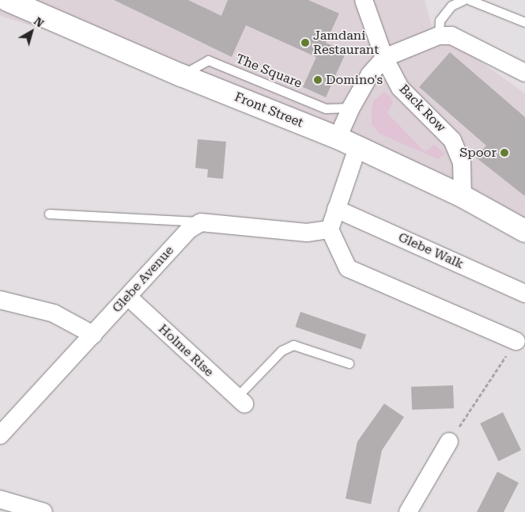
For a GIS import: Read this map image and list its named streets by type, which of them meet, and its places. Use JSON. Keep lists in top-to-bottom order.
{
  "streets": {
    "main road": ["Front Street"],
    "street": [
      "Back Row",
      "Glebe Walk",
      "Glebe Avenue",
      "Holme Rise"
    ],
    "lane": ["The Square"]
  },
  "crossings": [
    ["The Square", "Front Street"],
    ["Back Row", "Front Street"],
    ["Glebe Avenue", "Holme Rise"]
  ],
  "places": ["Jamdani Restaurant", "Domino's", "Spoor"],
  "north": "top right"
}
